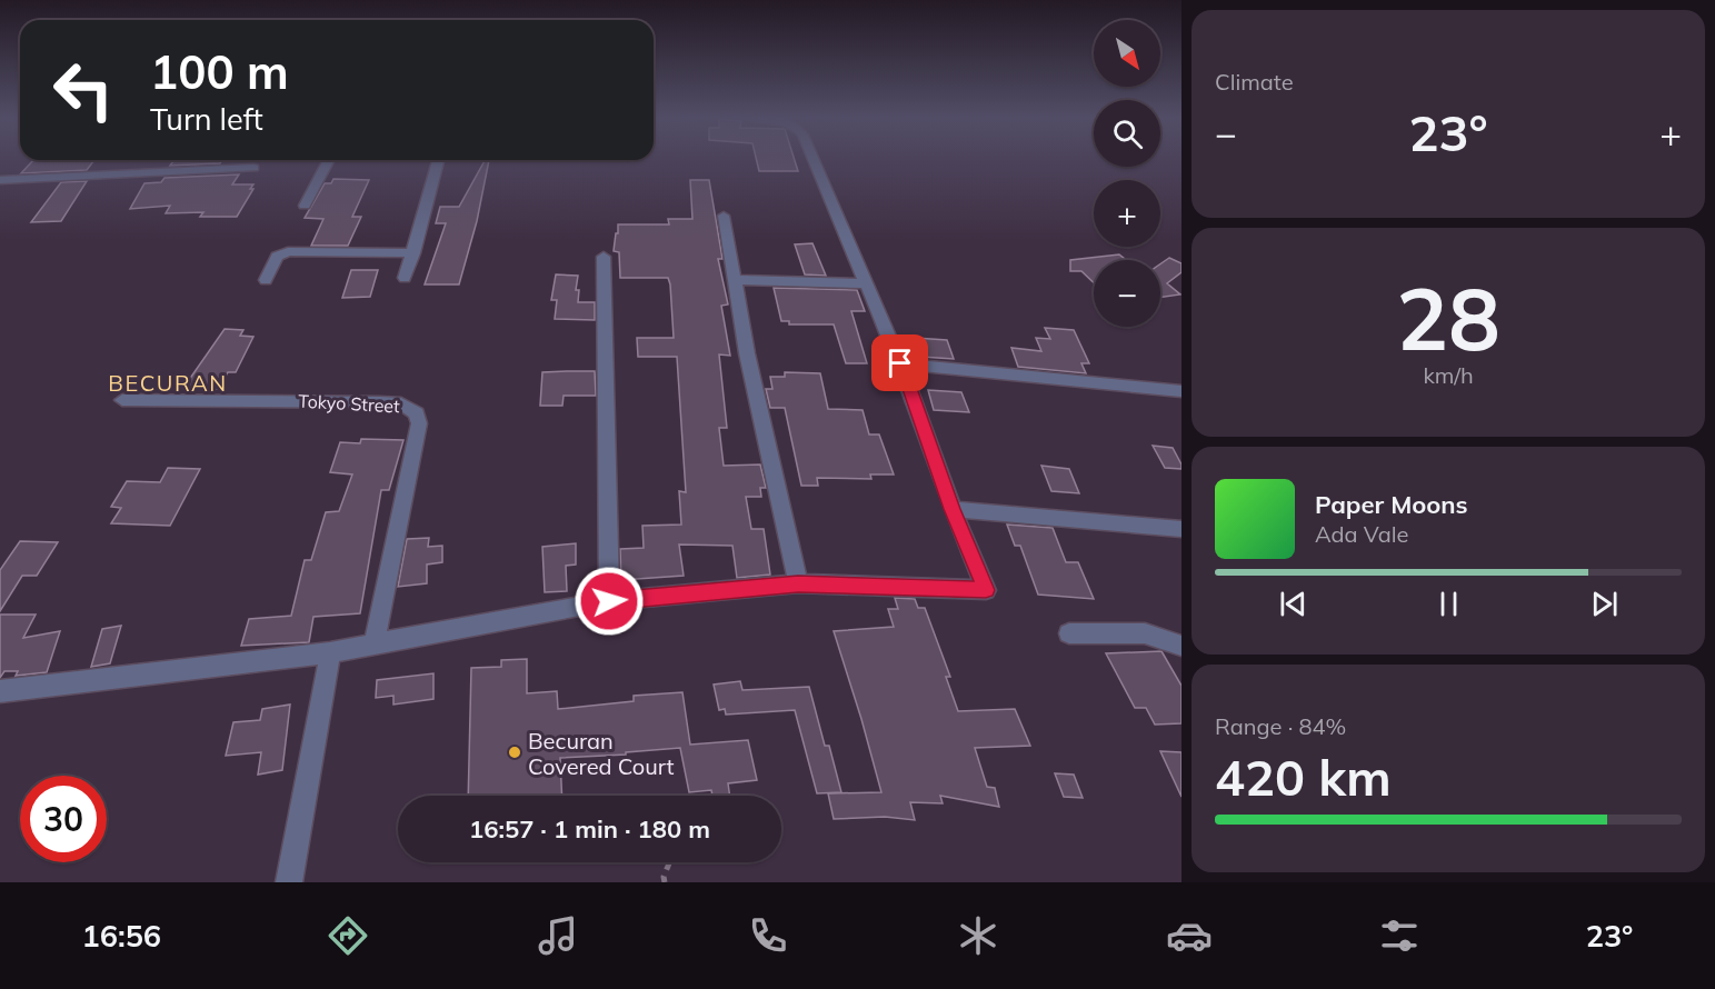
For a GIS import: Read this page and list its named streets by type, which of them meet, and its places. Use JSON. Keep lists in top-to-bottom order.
{
  "streets": {
    "street": ["Tokyo Street"]
  },
  "districts": ["BECURAN"],
  "places": ["Becuran Covered Court"],
  "north": "bottom right",
  "page": {
    "tile": [
      "Climate",
      ["28", "km/h"],
      ["Range · 84%", "420 km"]
    ],
    "map_buttons": ["+", "−"],
    "turn": ["100 m", "Turn left"],
    "heat": ["−", "23°", "+"],
    "song": ["Paper Moons", "Ada Vale"],
    "limit": "30",
    "trip": "16:57 · 1 min · 180 m",
    "tabs": ["16:56", "23°"]
  }
}
